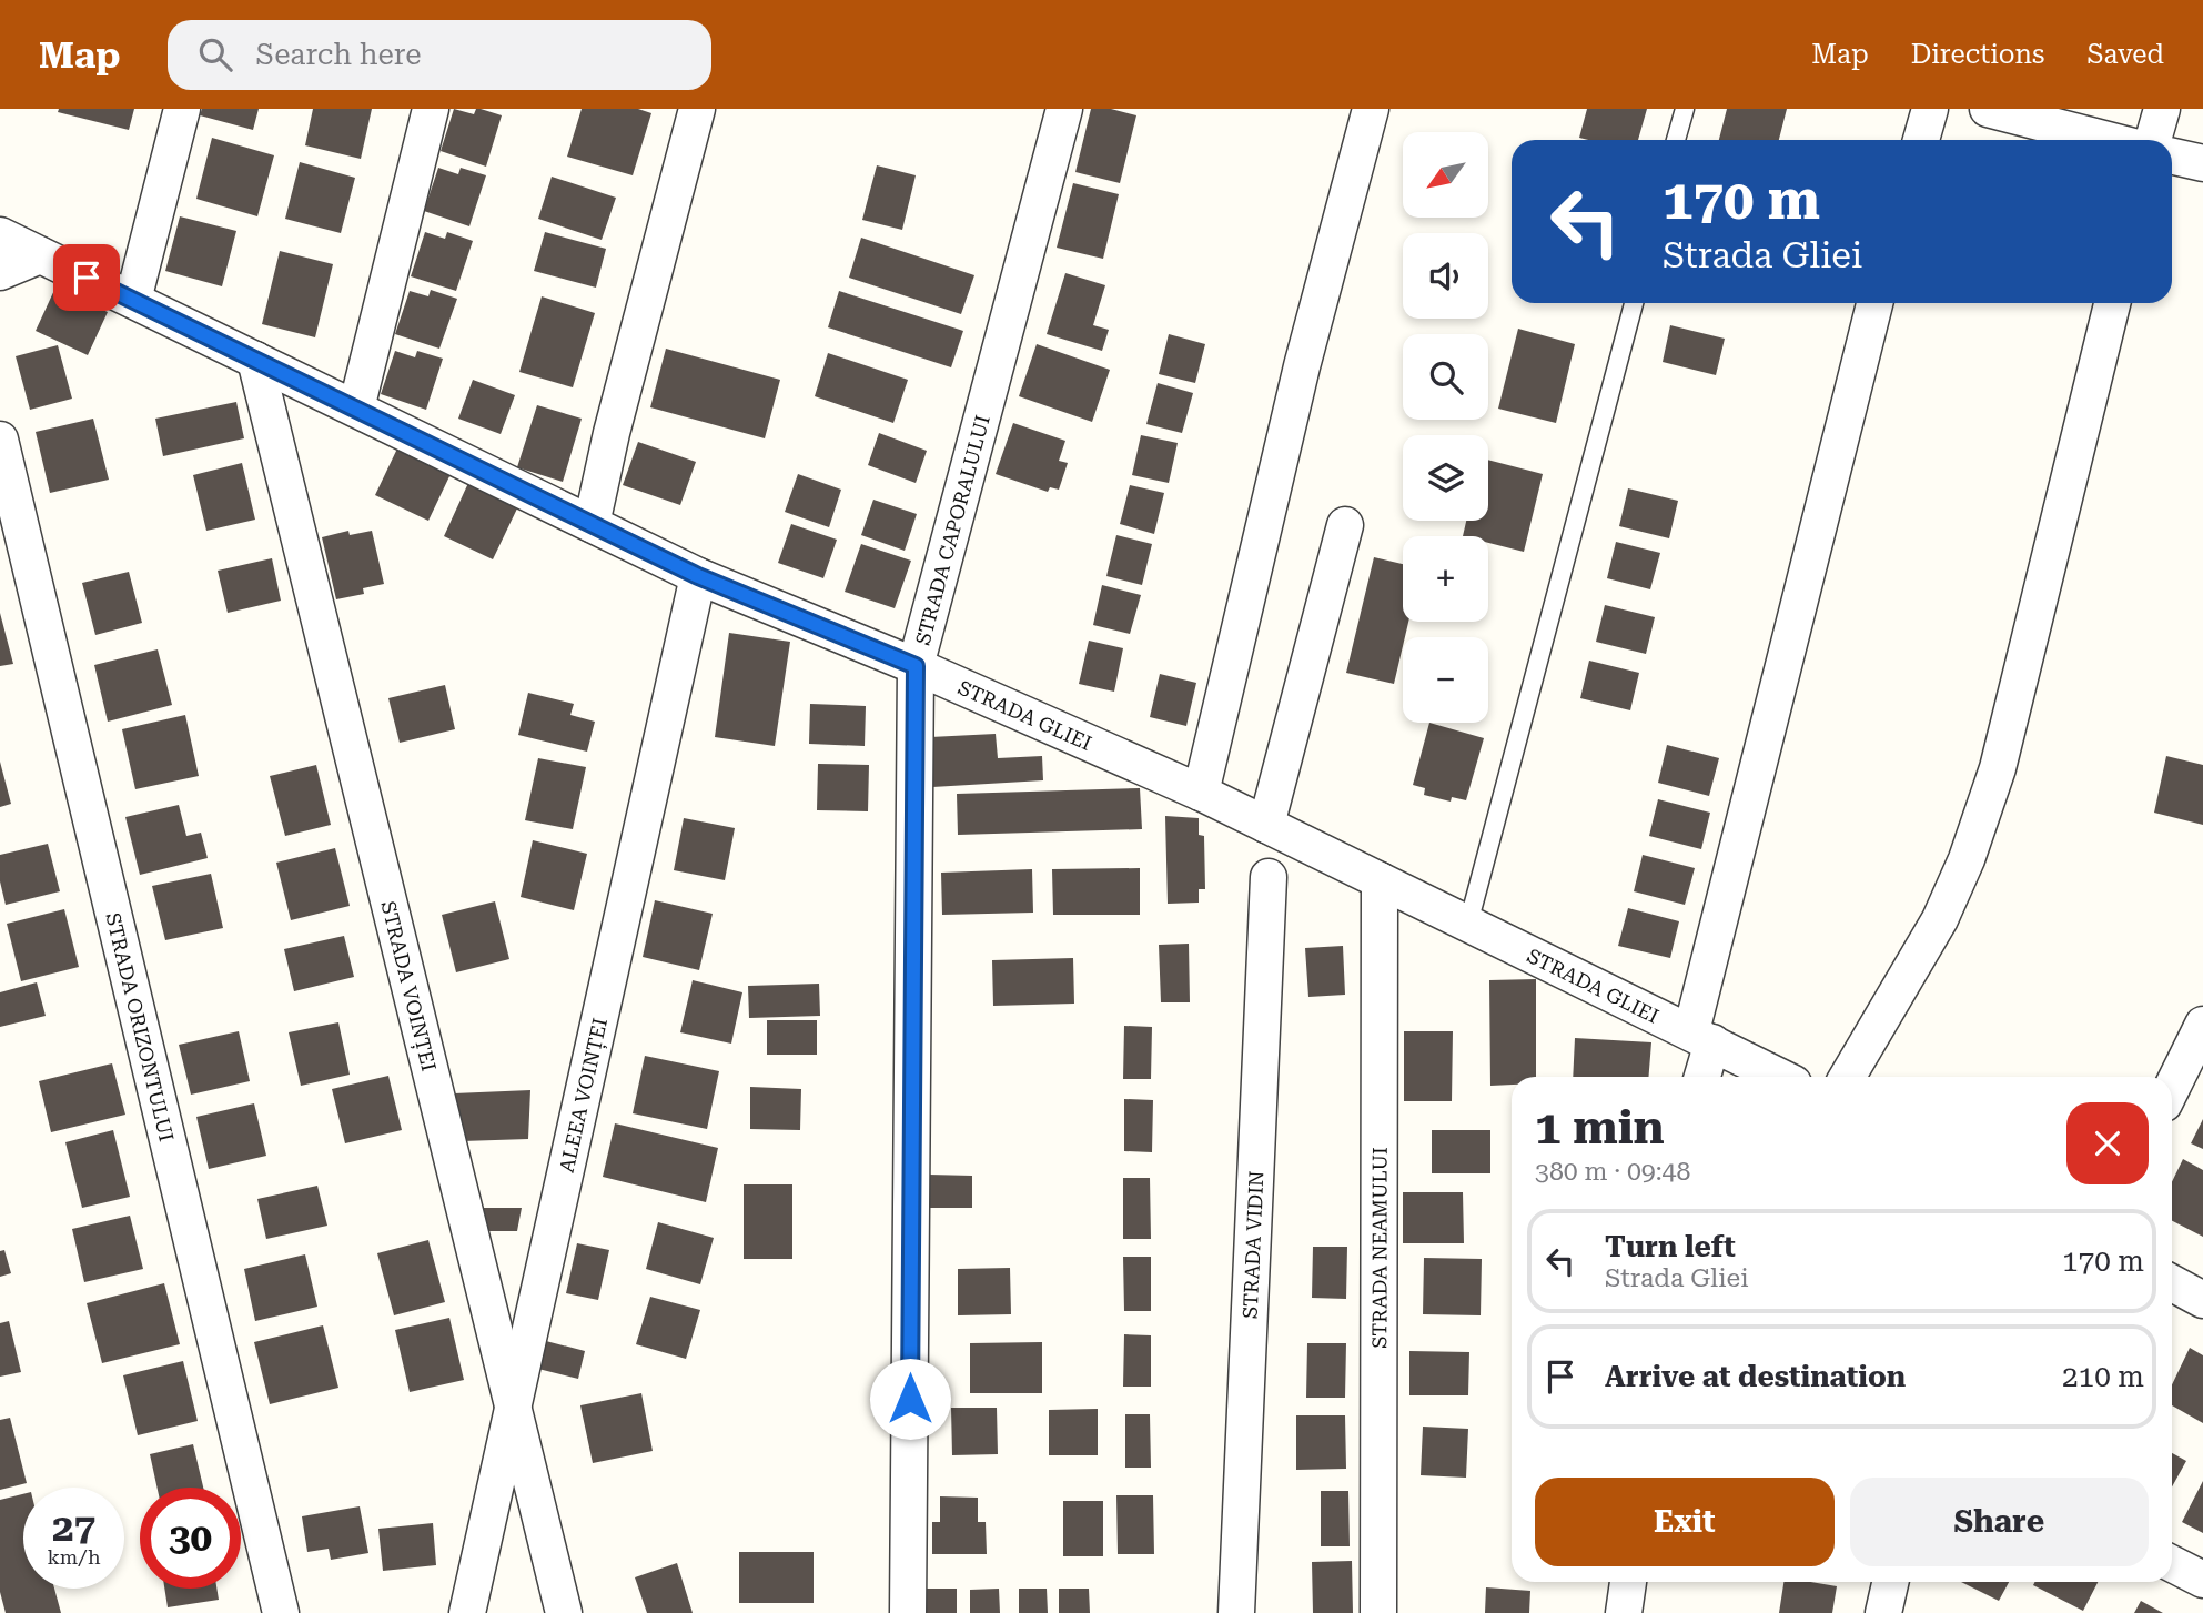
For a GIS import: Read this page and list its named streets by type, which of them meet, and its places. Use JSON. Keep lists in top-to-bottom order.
{
  "streets": {
    "street": [
      "STRADA CAPORALULUI",
      "STRADA GLIEI",
      "STRADA VOINȚEI",
      "STRADA ORIZONTULUI",
      "ALEEA VOINȚEI",
      "STRADA VIDIN",
      "STRADA NEAMULUI"
    ]
  },
  "crossings": [
    ["STRADA CAPORALULUI", "STRADA GLIEI"],
    ["STRADA GLIEI", "STRADA VOINȚEI"],
    ["STRADA GLIEI", "ALEEA VOINȚEI"],
    ["STRADA GLIEI", "STRADA NEAMULUI"],
    ["STRADA VOINȚEI", "ALEEA VOINȚEI"]
  ],
  "north": "bottom left",
  "page": {
    "header": "Map",
    "search": "Search here",
    "nav": ["Map", "Directions", "Saved"],
    "map_buttons": ["+", "−"],
    "turn": ["170 m", "Strada Gliei"],
    "heading": ["1 min", "380 m · 09:48"],
    "list": [
      {
        "name": "Turn left",
        "note": "Strada Gliei",
        "value": "170 m"
      },
      {
        "name": "Arrive at destination",
        "value": "210 m"
      }
    ],
    "buttons": ["Exit", "Share"],
    "speed": "27 km/h",
    "limit": "30"
  }
}
